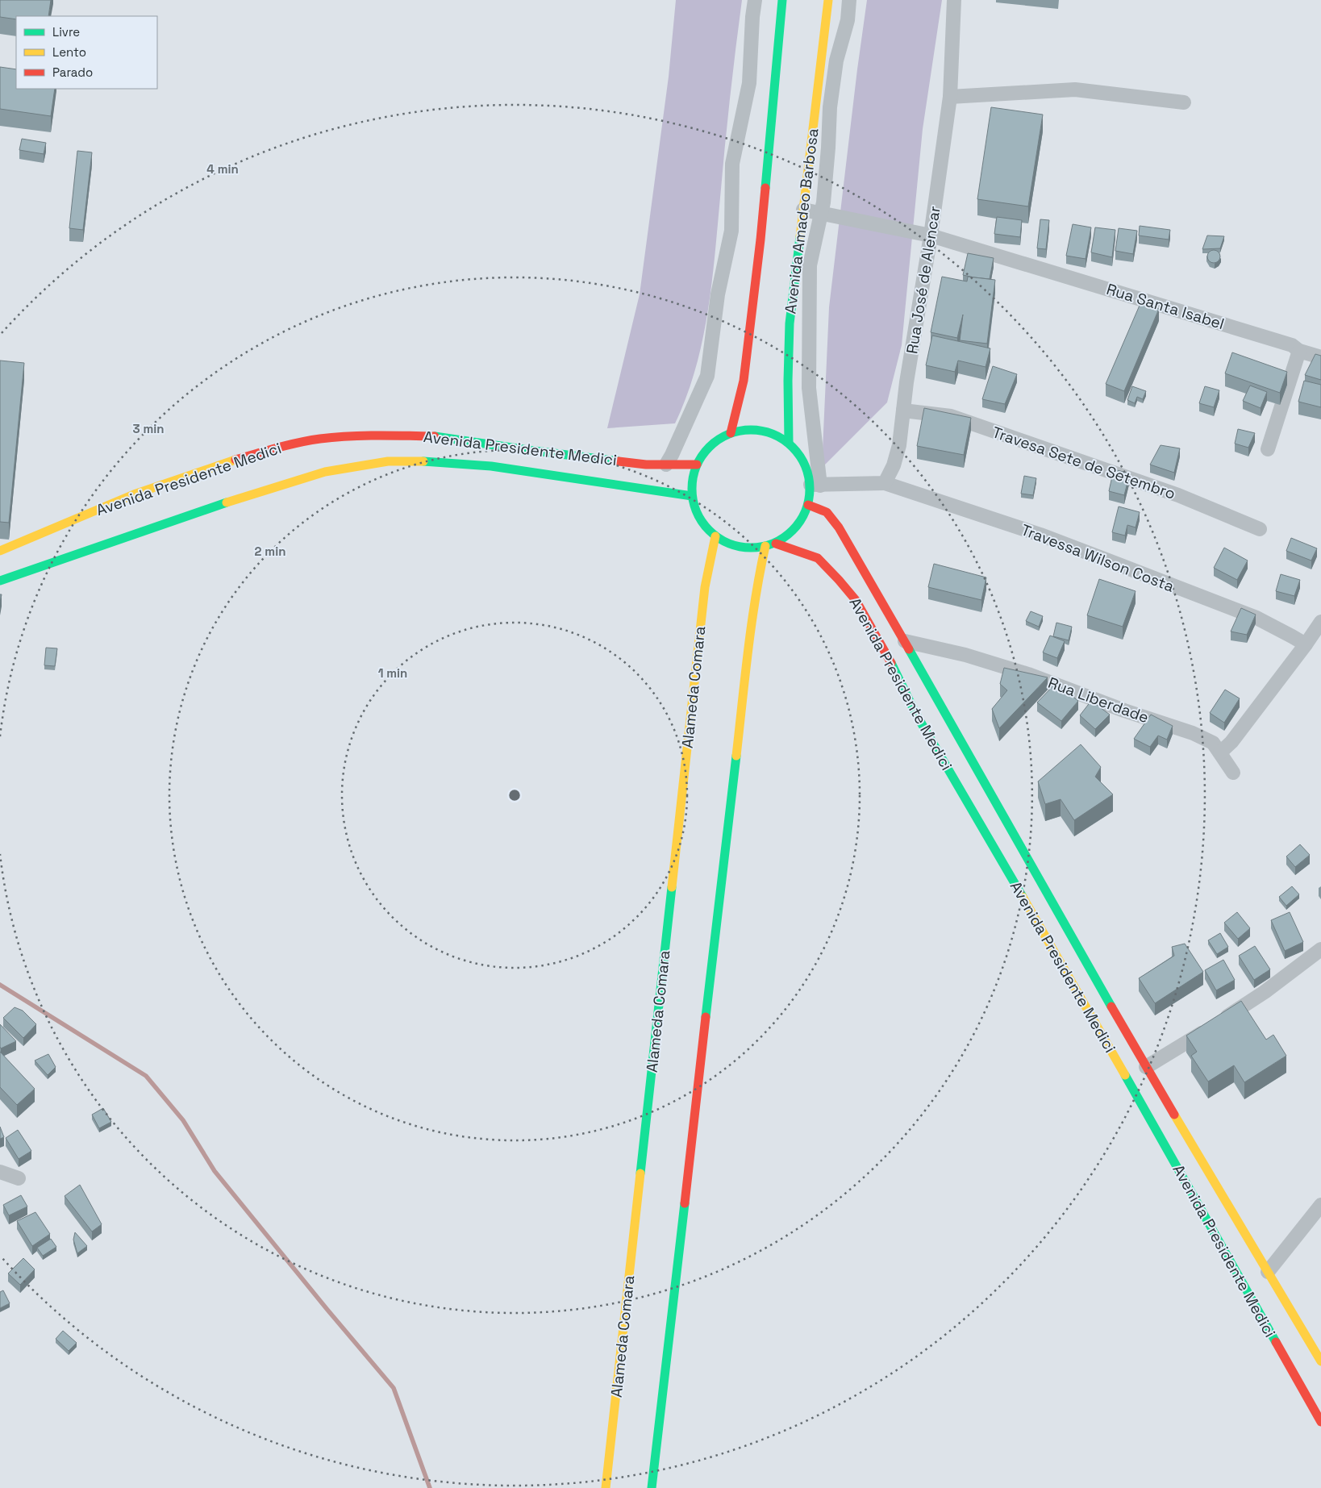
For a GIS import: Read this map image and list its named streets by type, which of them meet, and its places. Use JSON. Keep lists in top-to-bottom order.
{
  "streets": {
    "street": [
      "Avenida Amadeo Barbosa",
      "Rua José de Alencar",
      "Rua Santa Isabel",
      "Avenida Presidente Medici",
      "Travesa Sete de Setembro",
      "Travessa Wilson Costa",
      "Alameda Comara",
      "Rua Liberdade"
    ]
  },
  "crossings": [
    ["Avenida Amadeo Barbosa", "Rua Santa Isabel"],
    ["Avenida Amadeo Barbosa", "Avenida Presidente Medici"],
    ["Avenida Amadeo Barbosa", "Alameda Comara"],
    ["Rua José de Alencar", "Rua Santa Isabel"],
    ["Rua José de Alencar", "Travesa Sete de Setembro"],
    ["Rua José de Alencar", "Travessa Wilson Costa"],
    ["Avenida Presidente Medici", "Alameda Comara"],
    ["Avenida Presidente Medici", "Rua Liberdade"]
  ],
  "legend": ["Livre", "Lento", "Parado"],
  "rings": [
    "4 min",
    "3 min",
    "2 min",
    "1 min"
  ]
}
